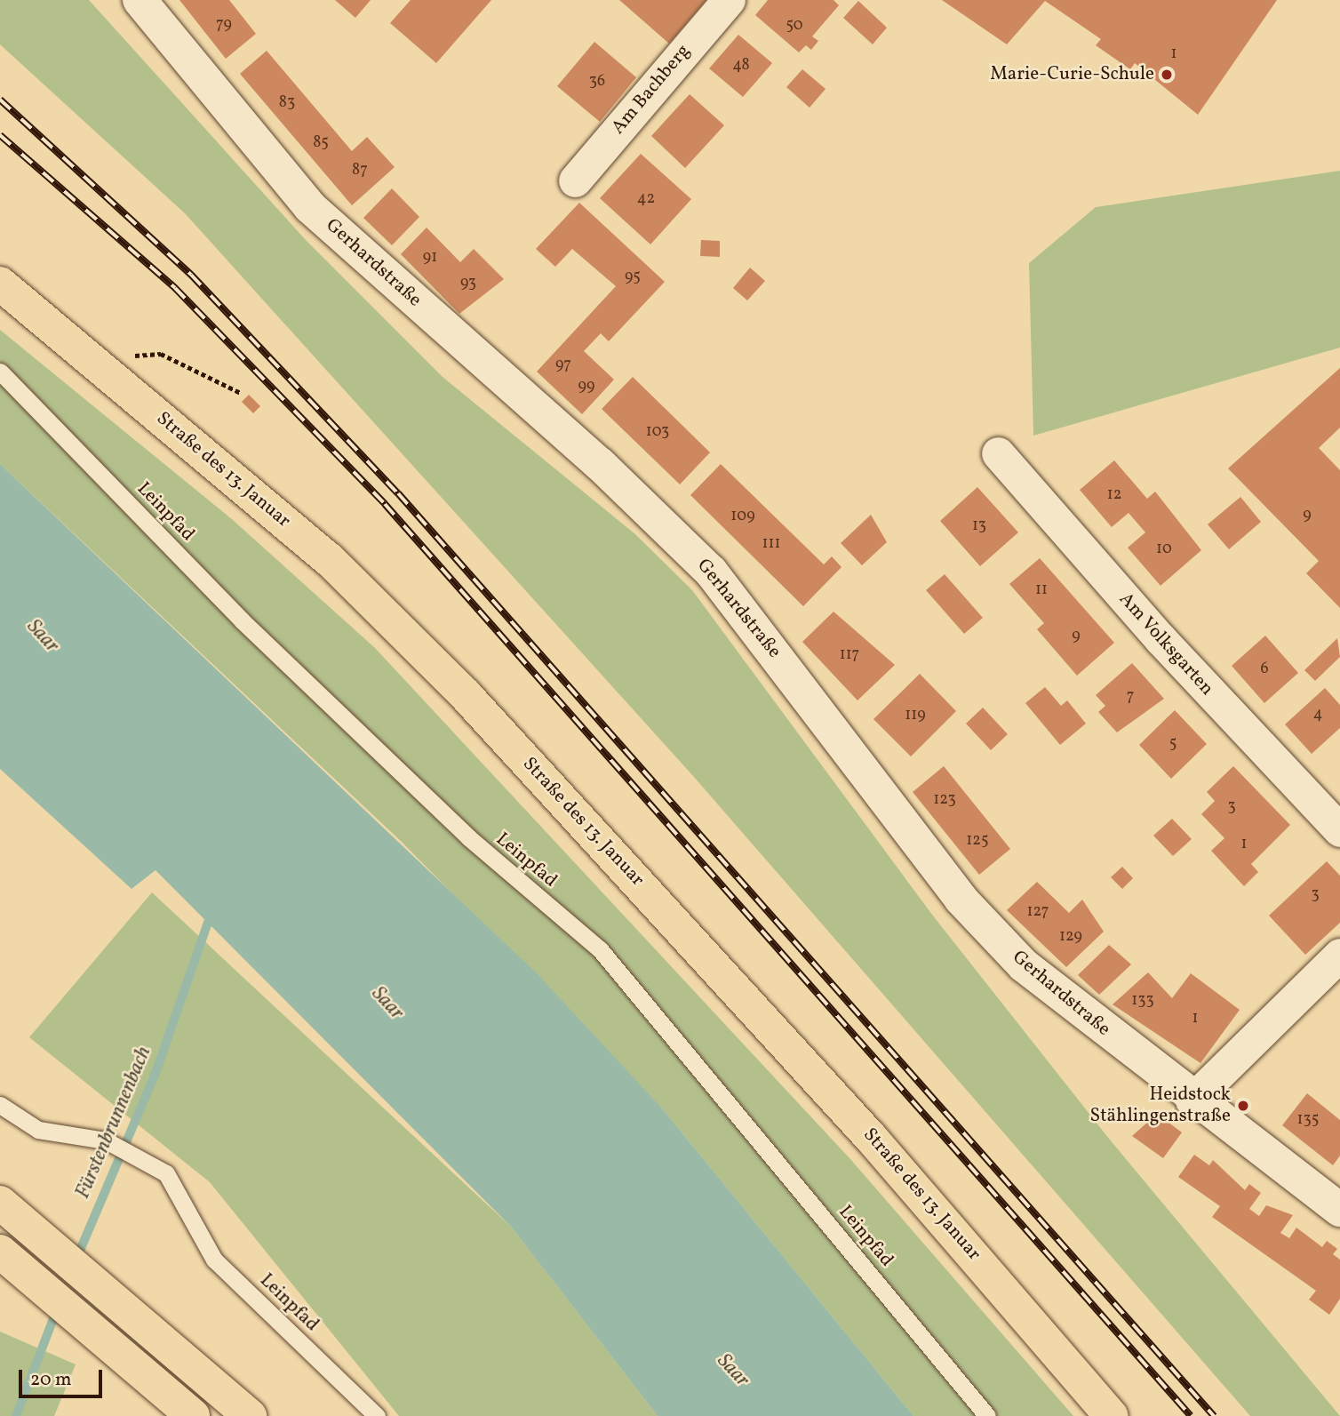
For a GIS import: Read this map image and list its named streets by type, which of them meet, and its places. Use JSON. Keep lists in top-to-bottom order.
{
  "streets": {
    "main road": ["Straße des 13. Januar"],
    "street": ["Am Bachberg", "Gerhardstraße", "Am Volksgarten"],
    "lane": ["Leinpfad"]
  },
  "water": ["Saar", "Fürstenbrunnenbach"],
  "places": ["Marie-Curie-Schule", "Heidstock Stählingenstraße"],
  "house_numbers": [
    "79",
    "50",
    "1",
    "48",
    "36",
    "83",
    "85",
    "87",
    "42",
    "91",
    "95",
    "93",
    "97",
    "99",
    "103",
    "12",
    "9",
    "109",
    "13",
    "111",
    "10",
    "11",
    "9",
    "117",
    "6",
    "7",
    "4",
    "119",
    "5",
    "123",
    "3",
    "125",
    "1",
    "3",
    "127",
    "129",
    "133",
    "1",
    "135"
  ],
  "scale_bar": "20 m"
}
